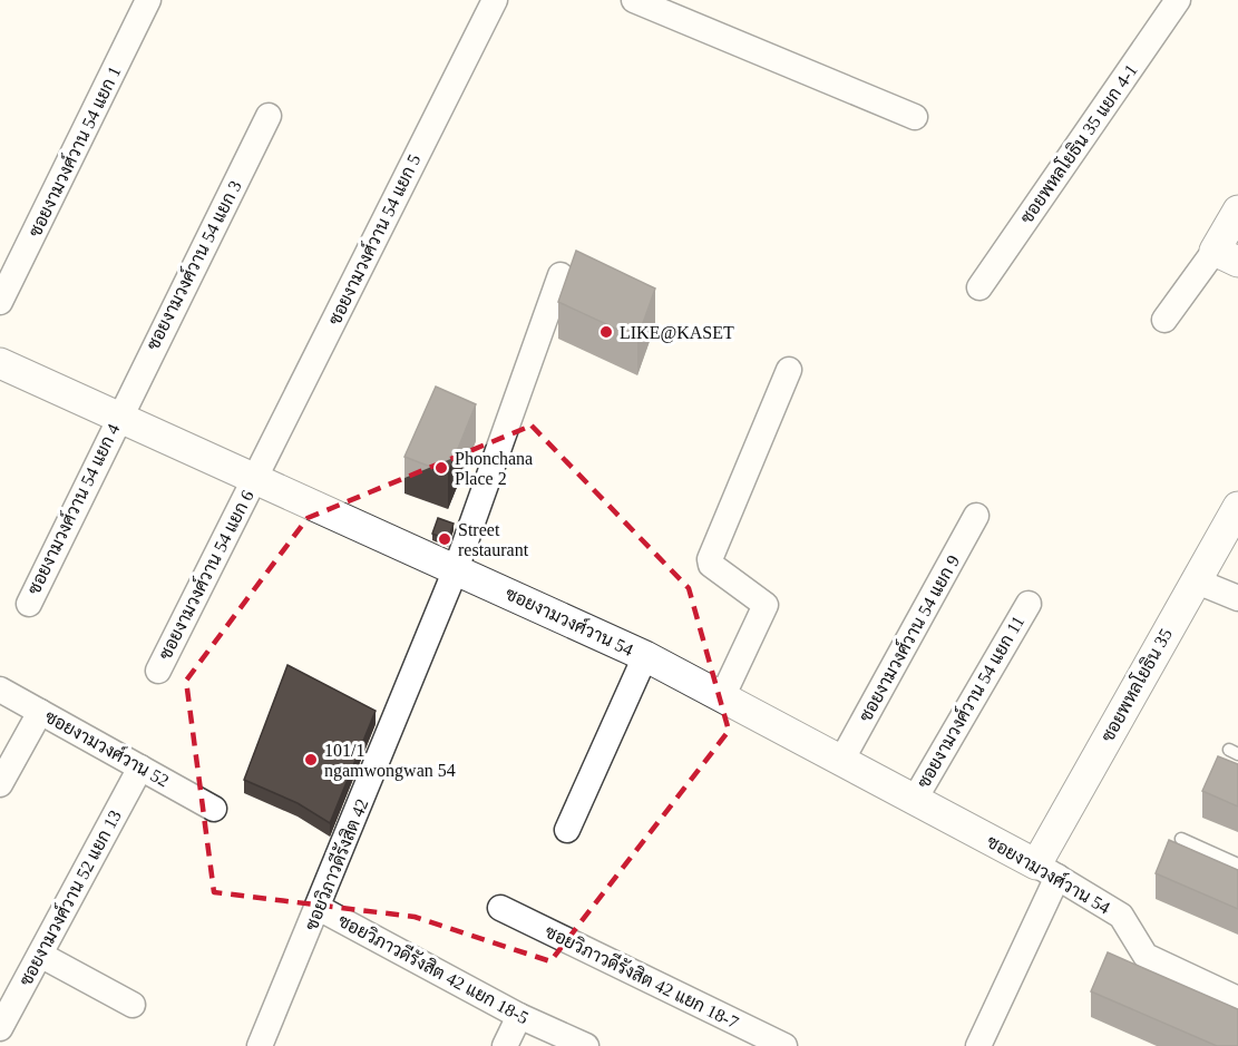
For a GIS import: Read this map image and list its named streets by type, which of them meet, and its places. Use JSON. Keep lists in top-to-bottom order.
{
  "streets": {
    "street": [
      "ซอยพหลโยธิน 35 แยก 4-1",
      "ซอยงามวงศ์วาน 54 แยก 1",
      "ซอยงามวงศ์วาน 54 แยก 5",
      "ซอยงามวงศ์วาน 54 แยก 3",
      "ซอยงามวงศ์วาน 54 แยก 4",
      "ซอยงามวงศ์วาน 54 แยก 6",
      "ซอยงามวงศ์วาน 54",
      "ซอยงามวงศ์วาน 54 แยก 9",
      "ซอยพหลโยธิน 35",
      "ซอยงามวงศ์วาน 54 แยก 11",
      "ซอยงามวงศ์วาน 52",
      "ซอยวิภาวดีรังสิต 42",
      "ซอยงามวงศ์วาน 52 แยก 13",
      "ซอยวิภาวดีรังสิต 42 แยก 18-5",
      "ซอยวิภาวดีรังสิต 42 แยก 18-7"
    ]
  },
  "crossings": [
    ["ซอยงามวงศ์วาน 54 แยก 5", "ซอยงามวงศ์วาน 54 แยก 6"],
    ["ซอยงามวงศ์วาน 54 แยก 5", "ซอยงามวงศ์วาน 54"],
    ["ซอยงามวงศ์วาน 54 แยก 3", "ซอยงามวงศ์วาน 54 แยก 4"],
    ["ซอยงามวงศ์วาน 54 แยก 3", "ซอยงามวงศ์วาน 54"],
    ["ซอยงามวงศ์วาน 54 แยก 4", "ซอยงามวงศ์วาน 54"],
    ["ซอยงามวงศ์วาน 54 แยก 6", "ซอยงามวงศ์วาน 54"],
    ["ซอยงามวงศ์วาน 54", "ซอยงามวงศ์วาน 54 แยก 9"],
    ["ซอยงามวงศ์วาน 54", "ซอยพหลโยธิน 35"],
    ["ซอยงามวงศ์วาน 54", "ซอยงามวงศ์วาน 54 แยก 11"],
    ["ซอยงามวงศ์วาน 54", "ซอยวิภาวดีรังสิต 42"],
    ["ซอยงามวงศ์วาน 52", "ซอยงามวงศ์วาน 52 แยก 13"],
    ["ซอยวิภาวดีรังสิต 42", "ซอยวิภาวดีรังสิต 42 แยก 18-5"]
  ],
  "places": [
    "LIKE@KASET",
    "Phonchana Place 2",
    "Street restaurant",
    "101/1 ngamwongwan 54"
  ]
}
